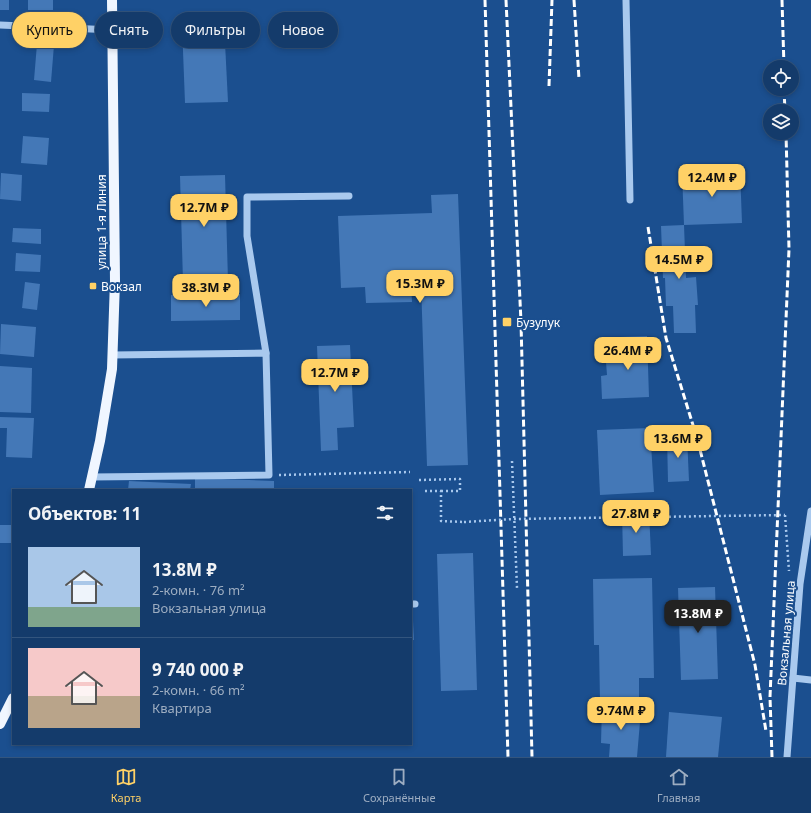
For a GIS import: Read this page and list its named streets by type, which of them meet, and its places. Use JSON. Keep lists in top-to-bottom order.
{
  "streets": {
    "main road": ["улица 1-я Линия"],
    "street": ["Вокзальная улица"]
  },
  "places": {
    "transit": ["Вокзал", "Бузулук"]
  },
  "page": {
    "chip": [
      "Купить",
      "Снять",
      "Фильтры",
      "Новое"
    ],
    "price": [
      "12.4M ₽",
      "12.7M ₽",
      "14.5M ₽",
      "15.3M ₽",
      "38.3M ₽",
      "26.4M ₽",
      "12.7M ₽",
      "13.6M ₽",
      "27.8M ₽",
      "13.8M ₽",
      "9.74M ₽"
    ],
    "heading": "Объектов: 11",
    "list": [
      {
        "name": "13.8M ₽",
        "note": "2-комн. · 76 m² · Вокзальная улица"
      },
      {
        "name": "9 740 000 ₽",
        "note": "2-комн. · 66 m² · Квартира"
      }
    ],
    "tabs": ["Карта", "Сохранённые", "Главная"]
  }
}
